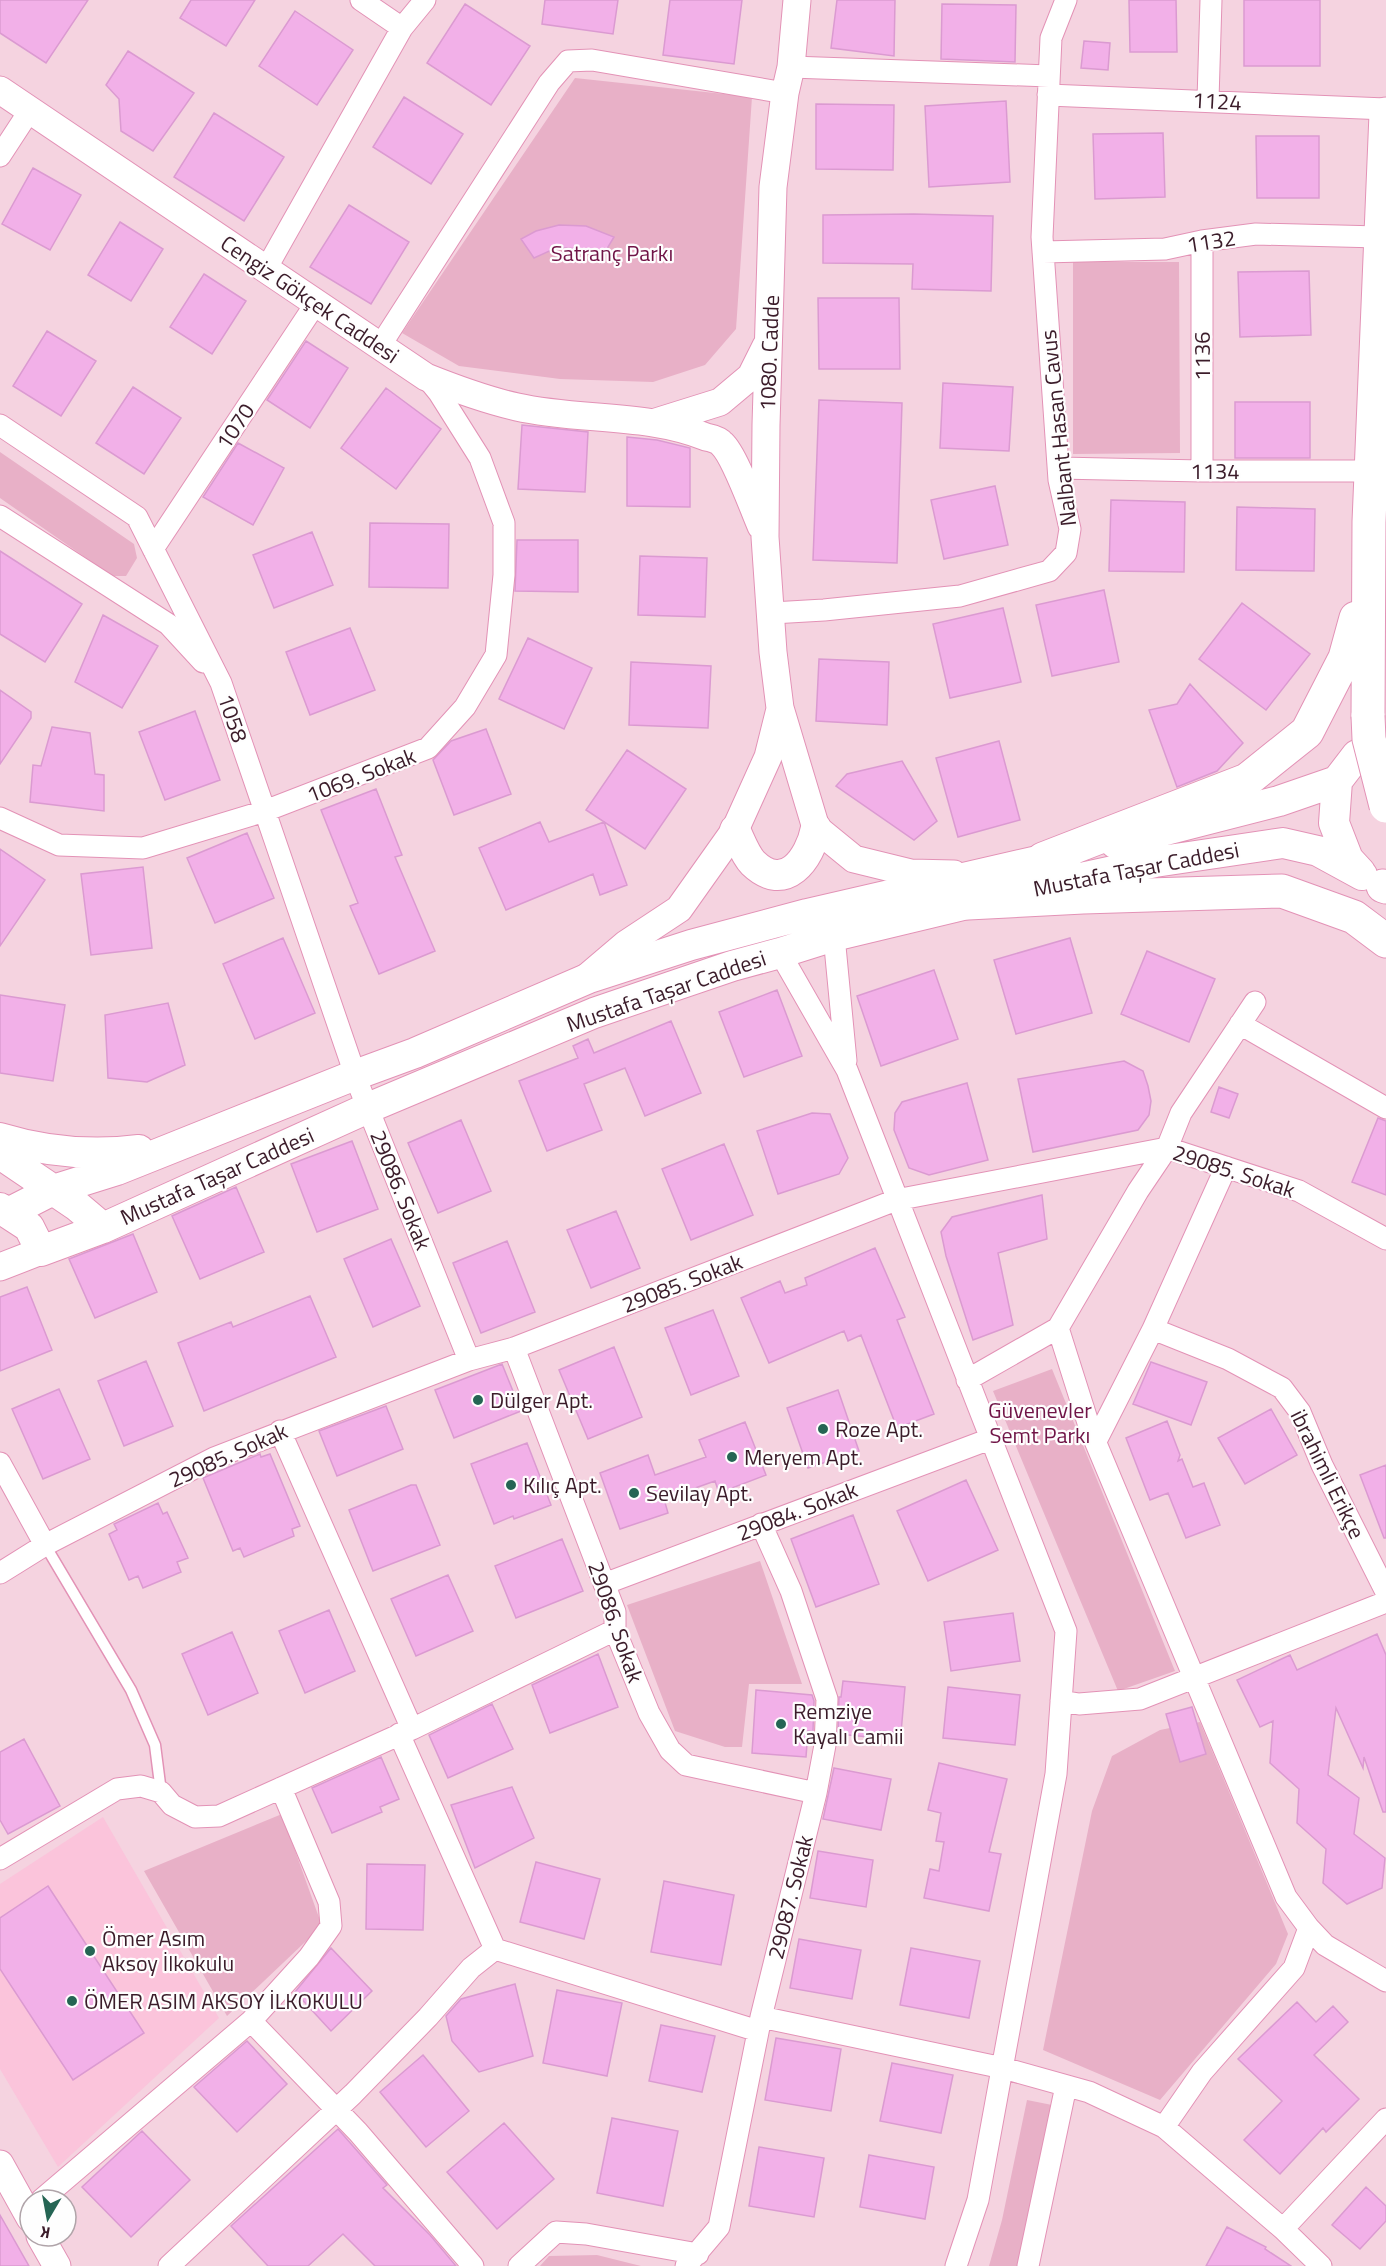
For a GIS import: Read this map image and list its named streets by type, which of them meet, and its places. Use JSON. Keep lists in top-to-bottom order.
{
  "streets": {
    "main road": ["Mustafa Taşar Caddesi"],
    "street": [
      "1124",
      "1132",
      "Cengiz Gökçek Caddesi",
      "1080. Cadde",
      "1136",
      "1070",
      "Nalbant Hasan Cavus",
      "1134",
      "1058",
      "1069. Sokak",
      "29085. Sokak",
      "29086. Sokak",
      "ibrahimli Erikçe",
      "29084. Sokak",
      "29087. Sokak"
    ]
  },
  "crossings": [
    ["1124", "Cengiz Gökçek Caddesi"],
    ["1124", "1080. Cadde"],
    ["1124", "Nalbant Hasan Cavus"],
    ["1132", "1136"],
    ["1132", "Nalbant Hasan Cavus"],
    ["Cengiz Gökçek Caddesi", "1070"],
    ["Cengiz Gökçek Caddesi", "1069. Sokak"],
    ["1080. Cadde", "Nalbant Hasan Cavus"],
    ["1136", "1134"],
    ["1070", "1058"],
    ["Nalbant Hasan Cavus", "1134"],
    ["1058", "1069. Sokak"],
    ["1058", "Mustafa Taşar Caddesi"],
    ["1058", "29086. Sokak"],
    ["Mustafa Taşar Caddesi", "29086. Sokak"],
    ["29085. Sokak", "29086. Sokak"],
    ["29086. Sokak", "29084. Sokak"],
    ["29086. Sokak", "29087. Sokak"],
    ["29084. Sokak", "29087. Sokak"]
  ],
  "parks": ["Satranç Parkı", "Güvenevler Semt Parkı"],
  "places": [
    "Dülger Apt.",
    "Roze Apt.",
    "Meryem Apt.",
    "Kılıç Apt.",
    "Sevilay Apt.",
    "Remziye Kayalı Camii",
    "Ömer Asım Aksoy İlkokulu",
    "ÖMER ASIM AKSOY İLKOKULU"
  ],
  "north": "bottom"
}
